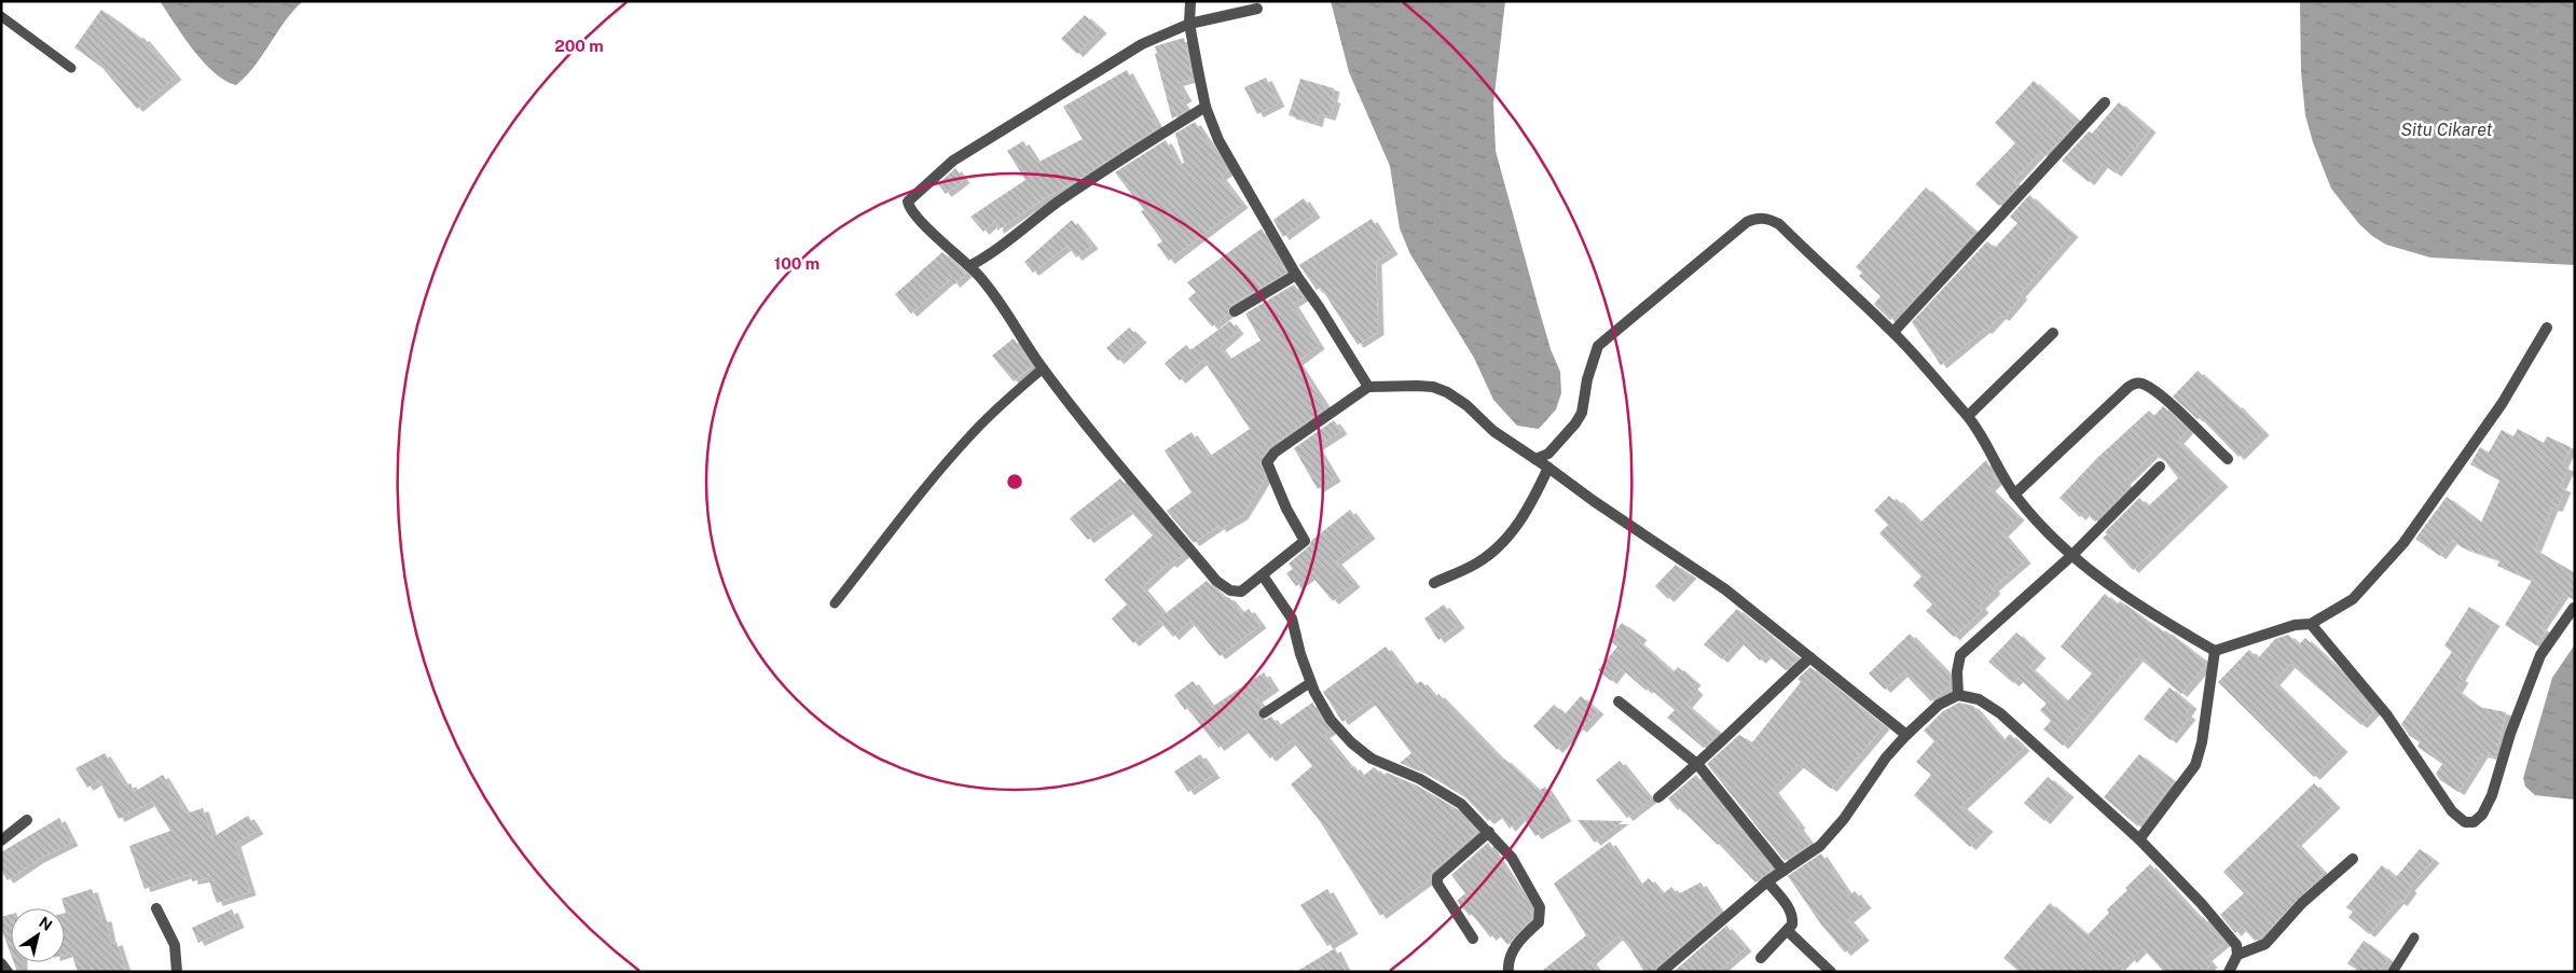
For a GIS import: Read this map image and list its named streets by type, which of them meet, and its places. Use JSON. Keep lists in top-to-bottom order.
{
  "water": ["Situ Cikaret"],
  "north": "top right",
  "rings": ["200 m", "100 m"]
}
